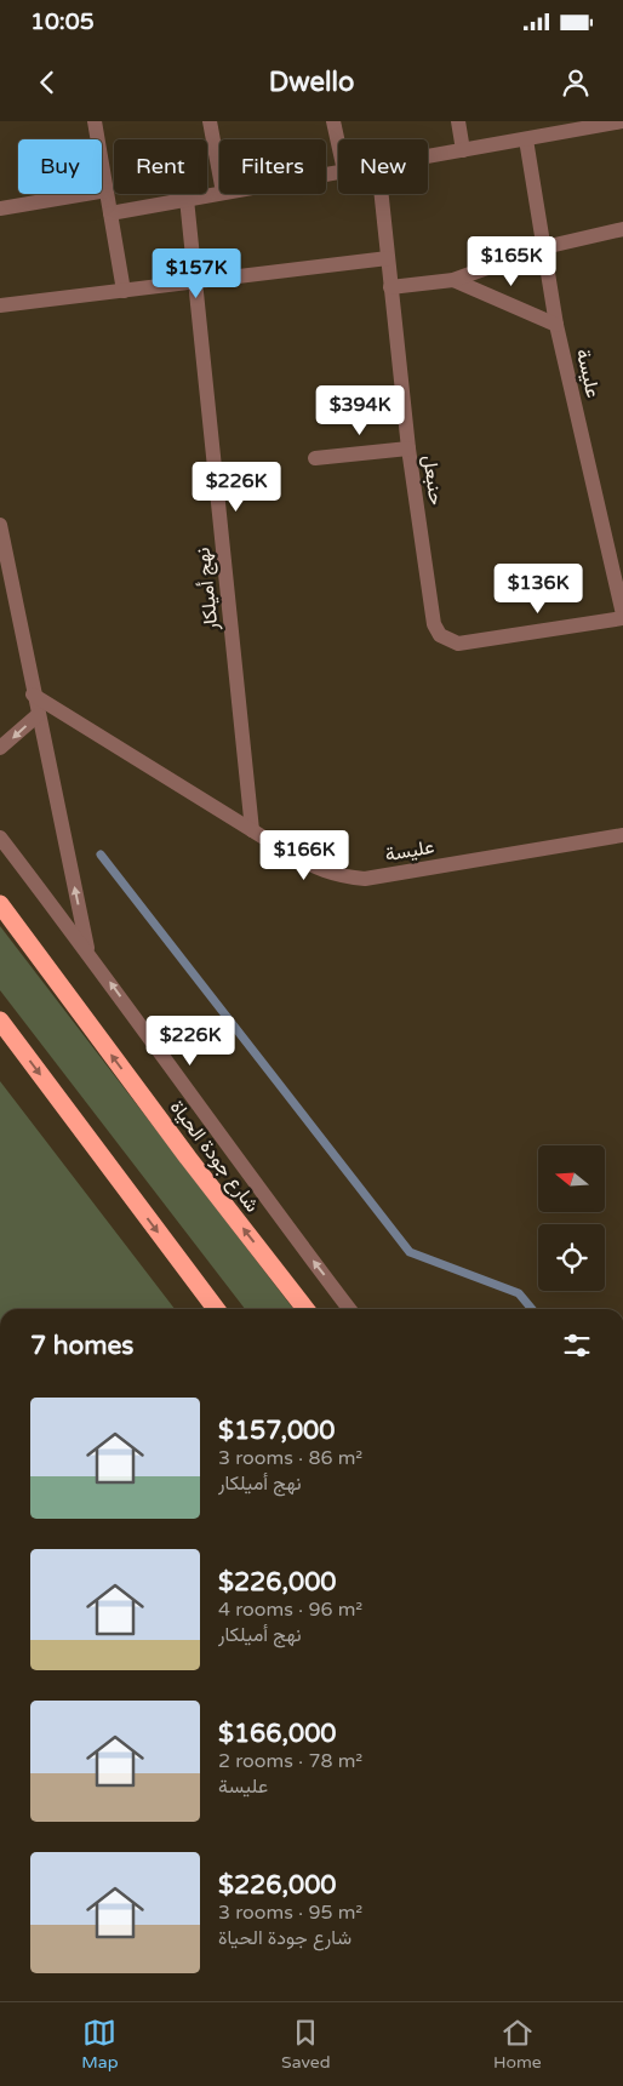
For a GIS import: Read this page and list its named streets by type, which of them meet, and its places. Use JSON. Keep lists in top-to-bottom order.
{
  "streets": {
    "highway": ["شارع جودة الحياة"],
    "street": ["عليسة", "حنبعل", "نهج أميلكار"]
  },
  "crossings": [
    ["عليسة", "حنبعل"],
    ["عليسة", "نهج أميلكار"]
  ],
  "north": "left",
  "page": {
    "status": "10:05",
    "header": "Dwello",
    "chip": [
      "Buy",
      "Rent",
      "Filters",
      "New"
    ],
    "price": [
      "$165K",
      "$157K",
      "$394K",
      "$226K",
      "$136K",
      "$166K",
      "$226K"
    ],
    "heading": "7 homes",
    "list": [
      {
        "name": "$157,000",
        "note": "3 rooms · 86 m² · نهج أميلكار"
      },
      {
        "name": "$226,000",
        "note": "4 rooms · 96 m² · نهج أميلكار"
      },
      {
        "name": "$166,000",
        "note": "2 rooms · 78 m² · عليسة"
      },
      {
        "name": "$226,000",
        "note": "3 rooms · 95 m² · شارع جودة الحياة"
      }
    ],
    "tabs": ["Map", "Saved", "Home"]
  }
}
